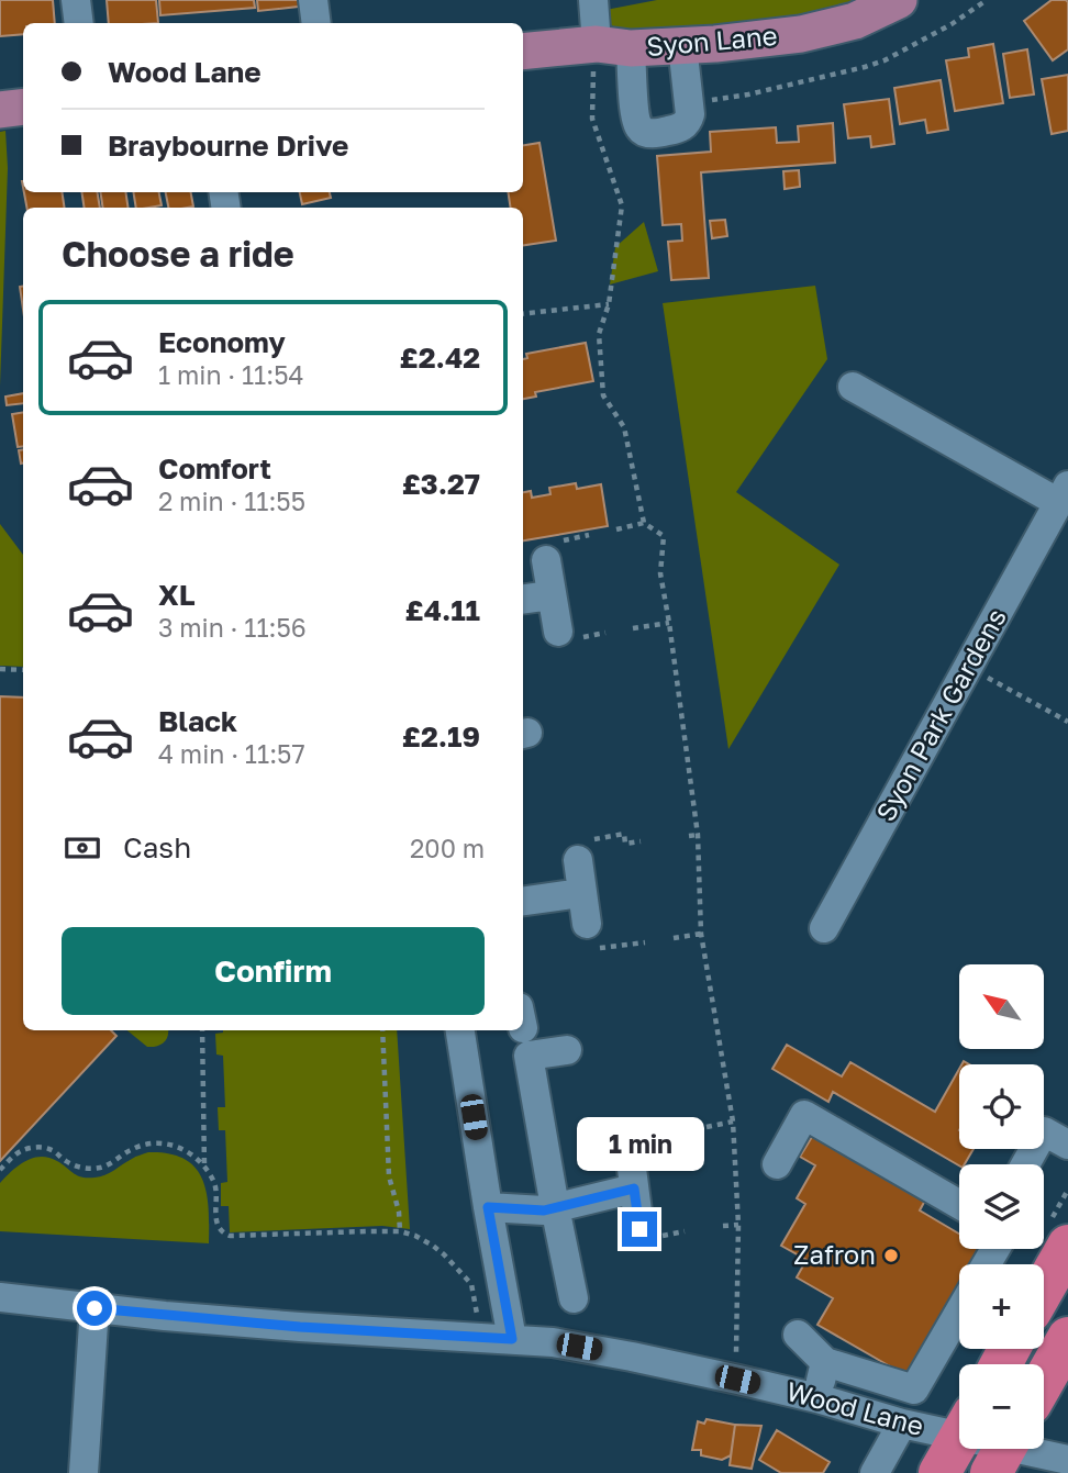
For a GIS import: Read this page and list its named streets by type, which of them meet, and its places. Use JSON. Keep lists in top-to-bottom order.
{
  "streets": {
    "main road": ["Syon Lane"],
    "street": ["Syon Park Gardens", "Wood Lane"]
  },
  "places": ["Zafron"],
  "north": "top left",
  "page": {
    "banner": ["Wood Lane", "Braybourne Drive"],
    "heading": "Choose a ride",
    "list": [
      {
        "name": "Economy",
        "note": "1 min · 11:54",
        "value": "£2.42"
      },
      {
        "name": "Comfort",
        "note": "2 min · 11:55",
        "value": "£3.27"
      },
      {
        "name": "XL",
        "note": "3 min · 11:56",
        "value": "£4.11"
      },
      {
        "name": "Black",
        "note": "4 min · 11:57",
        "value": "£2.19"
      }
    ],
    "pay": ["Cash", "200 m"],
    "buttons": "Confirm",
    "map_buttons": ["+", "−"],
    "bubble": "1 min"
  }
}
